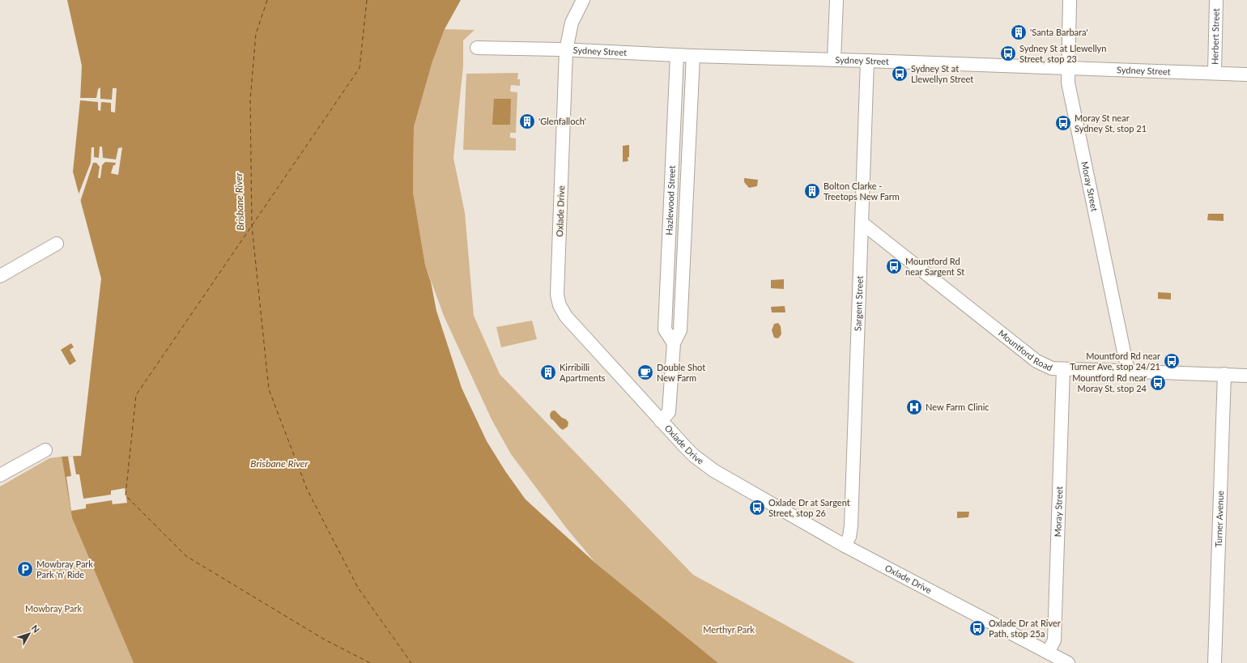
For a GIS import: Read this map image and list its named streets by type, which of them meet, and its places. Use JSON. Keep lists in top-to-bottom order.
{
  "streets": {
    "street": [
      "Herbert Street",
      "Sydney Street",
      "Moray Street",
      "Hazlewood Street",
      "Oxlade Drive",
      "Sargent Street",
      "Mountford Road",
      "Turner Avenue"
    ]
  },
  "crossings": [
    ["Herbert Street", "Sydney Street"],
    ["Sydney Street", "Moray Street"],
    ["Sydney Street", "Hazlewood Street"],
    ["Sydney Street", "Oxlade Drive"],
    ["Sydney Street", "Sargent Street"],
    ["Moray Street", "Oxlade Drive"],
    ["Moray Street", "Mountford Road"],
    ["Hazlewood Street", "Oxlade Drive"],
    ["Oxlade Drive", "Sargent Street"],
    ["Sargent Street", "Mountford Road"],
    ["Mountford Road", "Turner Avenue"]
  ],
  "water": ["Brisbane River"],
  "parks": ["Mowbray Park", "Merthyr Park"],
  "places": {
    "building": [
      "'Santa Barbara'",
      "'Glenfalloch'",
      "Bolton Clarke - Treetops New Farm",
      "Kirribilli Apartments"
    ],
    "bus stop": [
      "Sydney St at Llewellyn Street, stop 23",
      "Sydney St at Llewellyn Street",
      "Moray St near Sydney St, stop 21",
      "Mountford Rd near Sargent St",
      "Mountford Rd near Turner Ave, stop 24/21",
      "Mountford Rd near Moray St, stop 24",
      "Oxlade Dr at Sargent Street, stop 26",
      "Oxlade Dr at River Path, stop 25a"
    ],
    "cafe": ["Double Shot New Farm"],
    "hospital": ["New Farm Clinic"],
    "parking": ["Mowbray Park Park 'n' Ride"]
  },
  "north": "top right"
}
